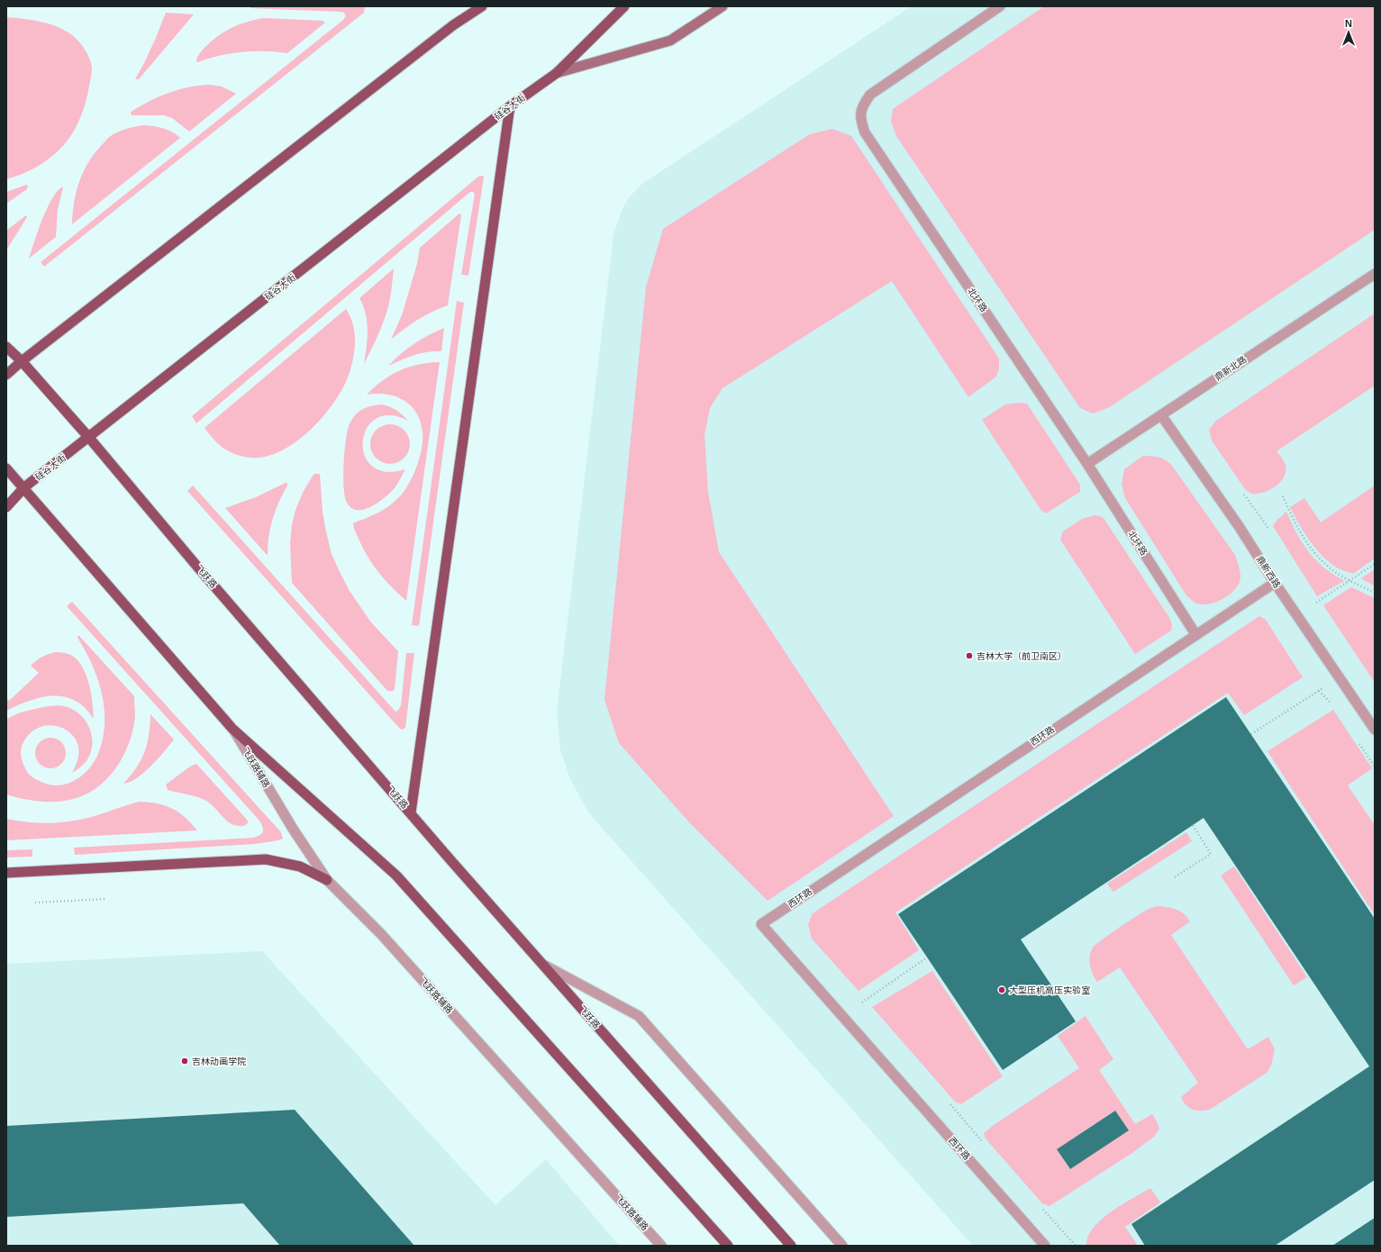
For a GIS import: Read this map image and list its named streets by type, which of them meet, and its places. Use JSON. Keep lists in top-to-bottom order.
{
  "streets": {
    "main road": ["硅谷大街", "飞跃路"],
    "street": [
      "北环路",
      "鼎新北路",
      "鼎新西路",
      "西环路",
      "飞跃路辅路"
    ]
  },
  "crossings": [
    ["硅谷大街", "飞跃路"],
    ["北环路", "鼎新北路"],
    ["北环路", "西环路"],
    ["鼎新北路", "鼎新西路"]
  ],
  "places": ["吉林大学（前卫南区）", "大型压机高压实验室", "吉林动画学院"],
  "north": "top"
}
